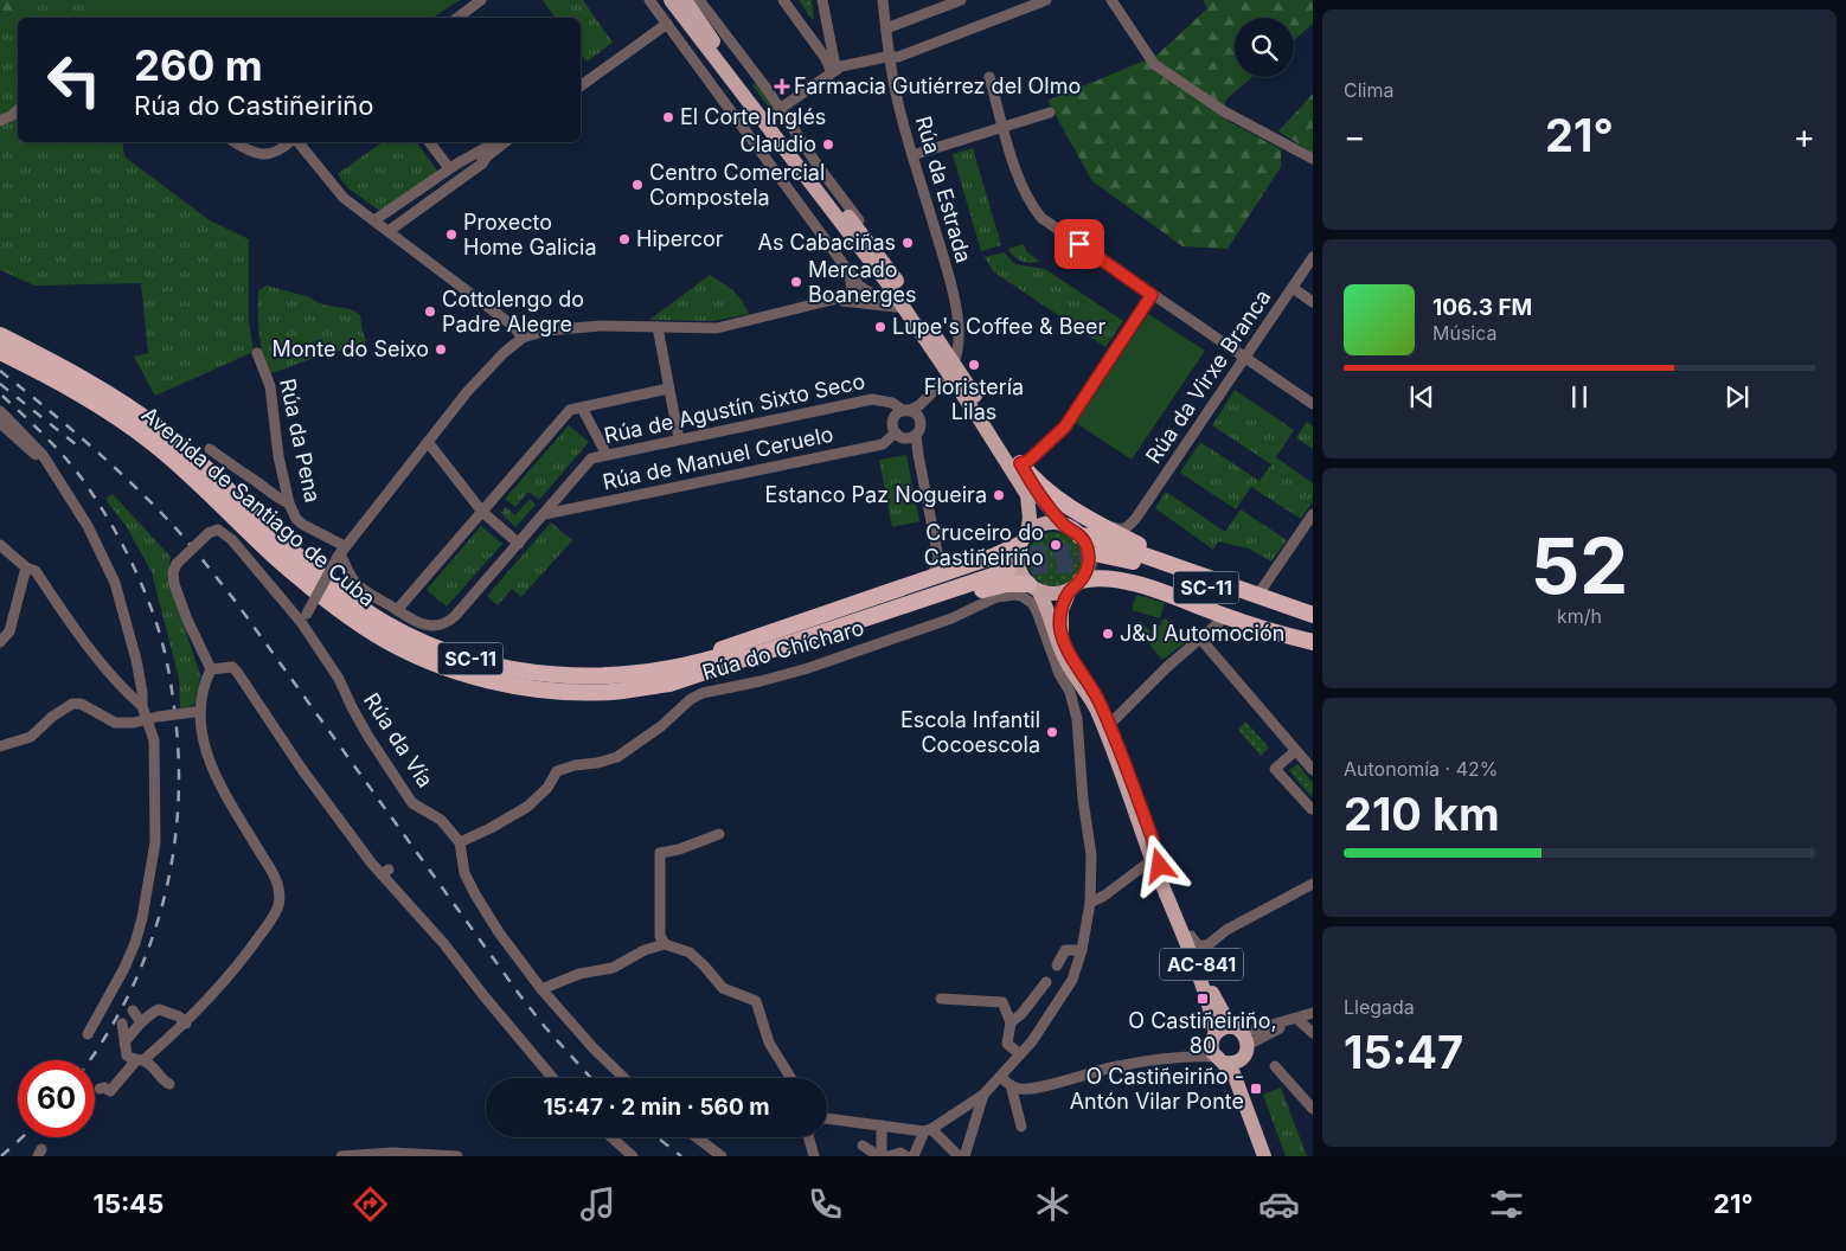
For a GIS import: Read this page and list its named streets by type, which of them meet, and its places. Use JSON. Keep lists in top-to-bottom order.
{
  "streets": {
    "highway": ["Avenida de Santiago de Cuba", "SC-11"],
    "main road": ["AC-841"],
    "street": [
      "Rúa da Estrada",
      "Rúa da Virxe Branca",
      "Rúa de Agustín Sixto Seco",
      "Rúa da Pena",
      "Rúa de Manuel Ceruelo",
      "Rúa do Chícharo",
      "Rúa da Vía"
    ]
  },
  "crossings": [
    ["Rúa de Agustín Sixto Seco", "Rúa de Manuel Ceruelo"],
    ["Rúa do Chícharo", "Rúa da Vía"],
    ["Rúa do Chícharo", "AC-841"]
  ],
  "places": {
    "health": ["Farmacia Gutiérrez del Olmo"],
    "other": [
      "El Corte Inglés",
      "Claudio",
      "Centro Comercial Compostela",
      "Proxecto Home Galicia",
      "Hipercor",
      "As Cabaciñas",
      "Mercado Boanerges",
      "Cottolengo do Padre Alegre",
      "Lupe's Coffee & Beer",
      "Monte do Seixo",
      "Floristería Lilas",
      "Estanco Paz Nogueira",
      "Cruceiro do Castiñeiriño",
      "J&J Automoción",
      "Escola Infantil Cocoescola"
    ],
    "transit": ["O Castiñeiriño, 80", "O Castiñeiriño - Antón Vilar Ponte"]
  },
  "page": {
    "tile": [
      "Clima",
      ["52", "km/h"],
      ["Autonomía · 42%", "210 km"],
      ["Llegada", "15:47"]
    ],
    "turn": ["260 m", "Rúa do Castiñeiriño"],
    "heat": ["−", "21°", "+"],
    "song": ["106.3 FM", "Música"],
    "limit": "60",
    "trip": "15:47 · 2 min · 560 m",
    "tabs": ["15:45", "21°"]
  }
}
